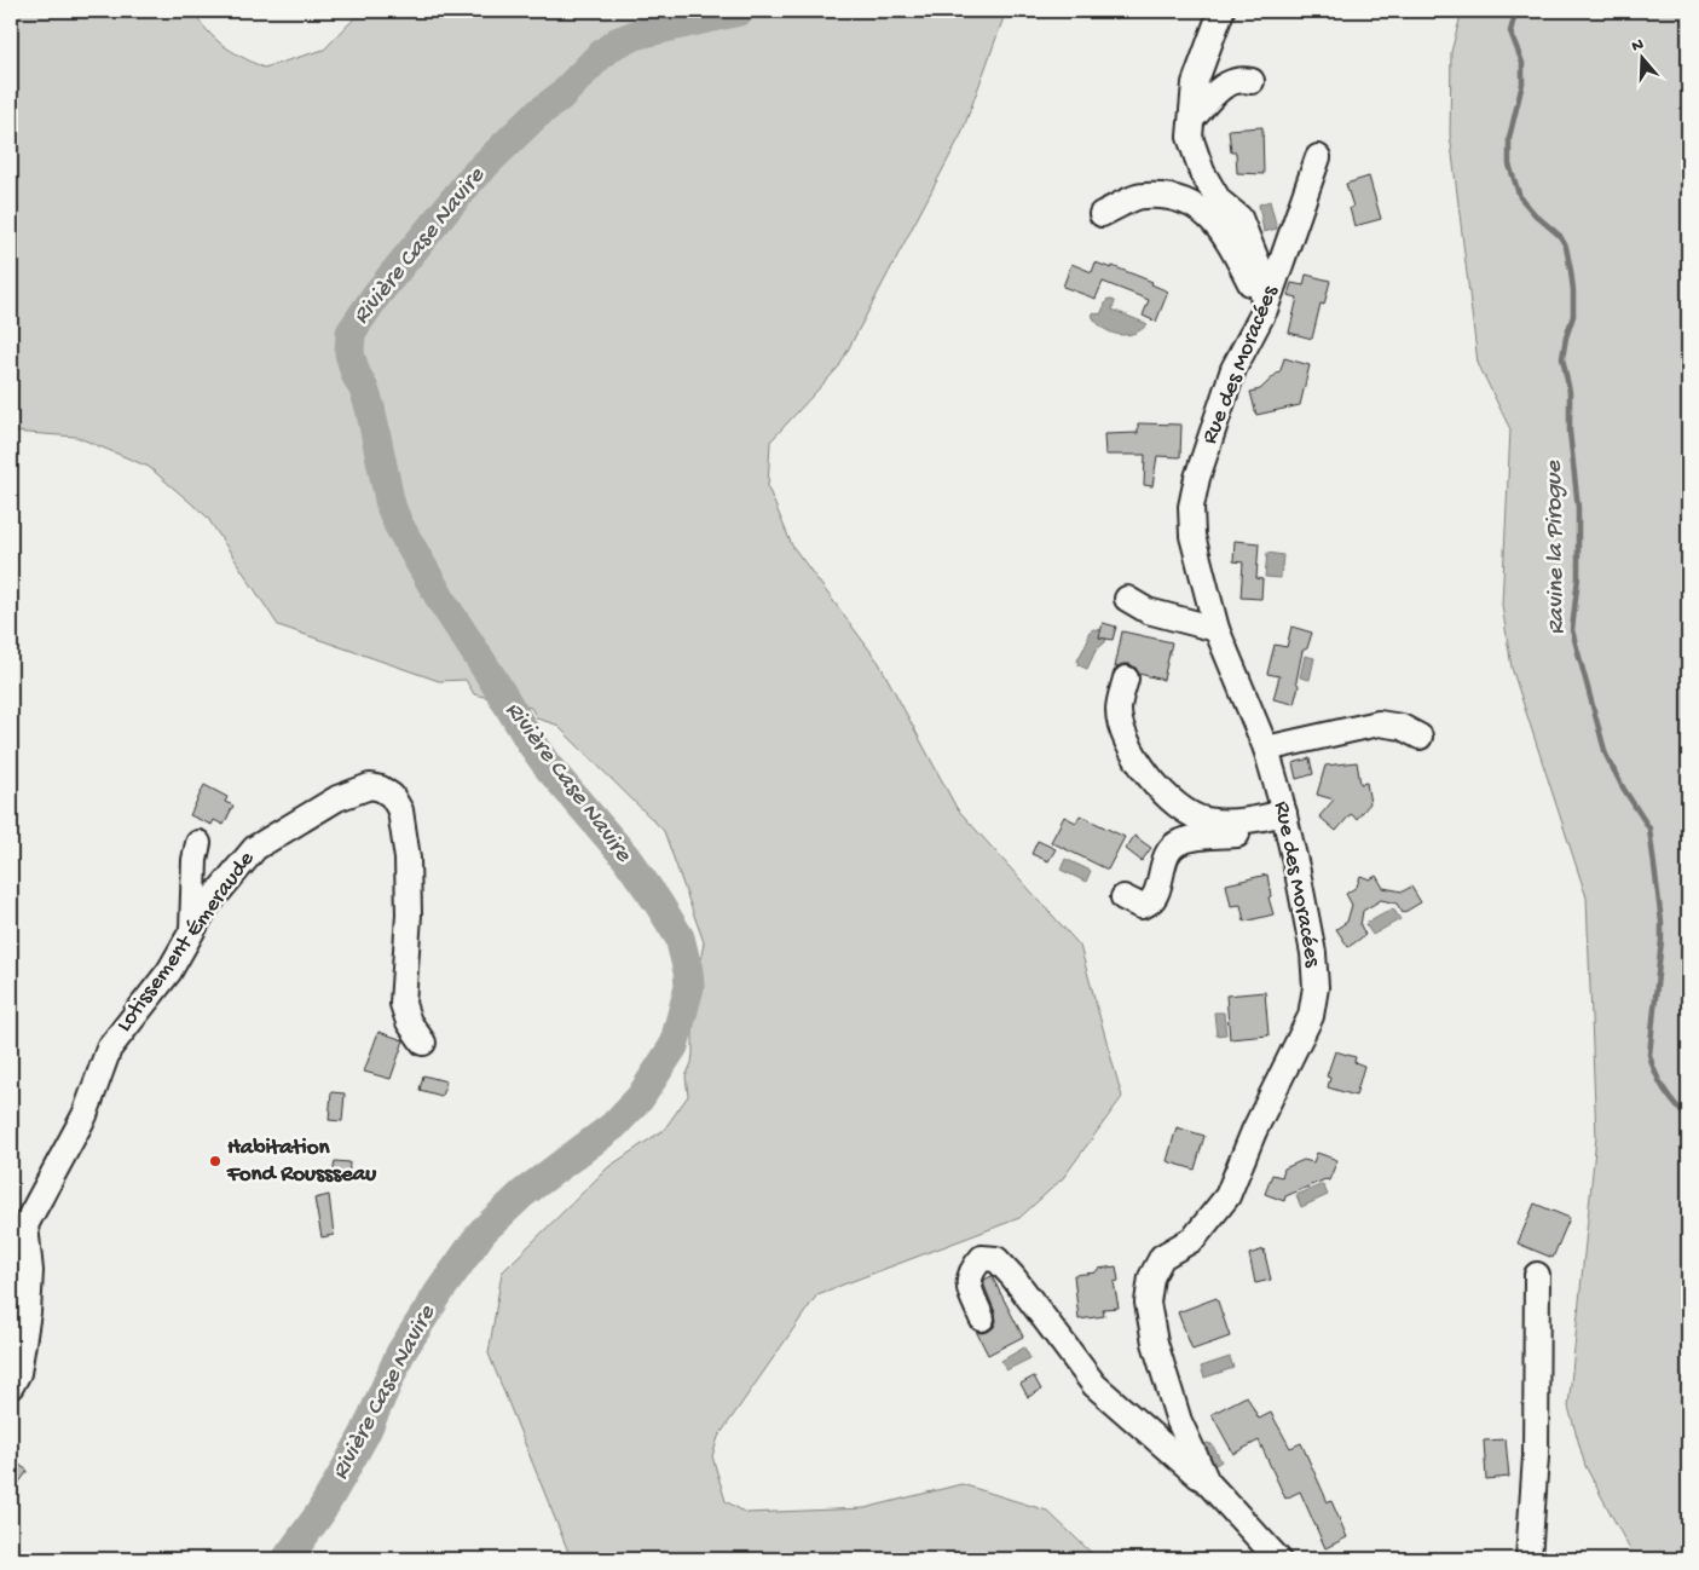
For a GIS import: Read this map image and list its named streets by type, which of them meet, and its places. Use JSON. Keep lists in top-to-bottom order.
{
  "streets": {
    "street": ["Rue des Moracées", "Lotissement Émeraude"]
  },
  "water": ["Rivière Case Navire", "Ravine la Pirogue"],
  "places": ["Habitation Fond Roussseau"],
  "north": "top"
}
